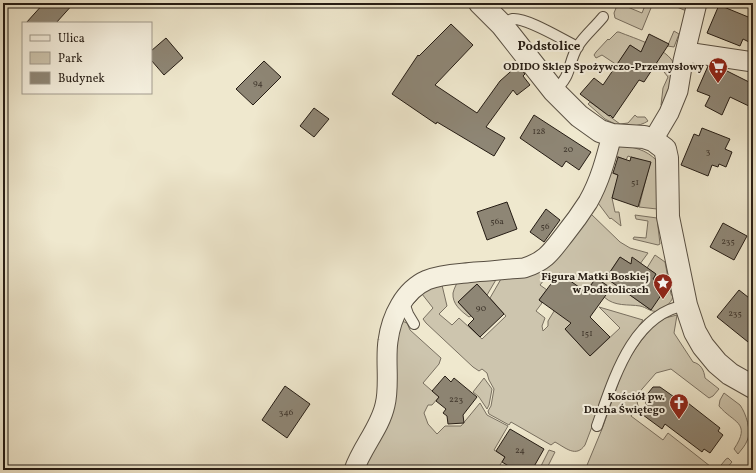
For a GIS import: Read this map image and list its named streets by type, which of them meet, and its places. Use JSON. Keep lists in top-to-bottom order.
{
  "districts": ["Podstolice"],
  "places": {
    "supermarket": ["ODIDO Sklep Spożywczo-Przemysłowy"],
    "place": ["Figura Matki Boskiej w Podstolicach"],
    "church": ["Kościół pw. Ducha Świętego"]
  },
  "house_numbers": [
    "94",
    "128",
    "20",
    "3",
    "51",
    "56a",
    "56",
    "235",
    "90",
    "235",
    "151",
    "223",
    "346",
    "24"
  ],
  "legend": ["Ulica", "Park", "Budynek"]
}
